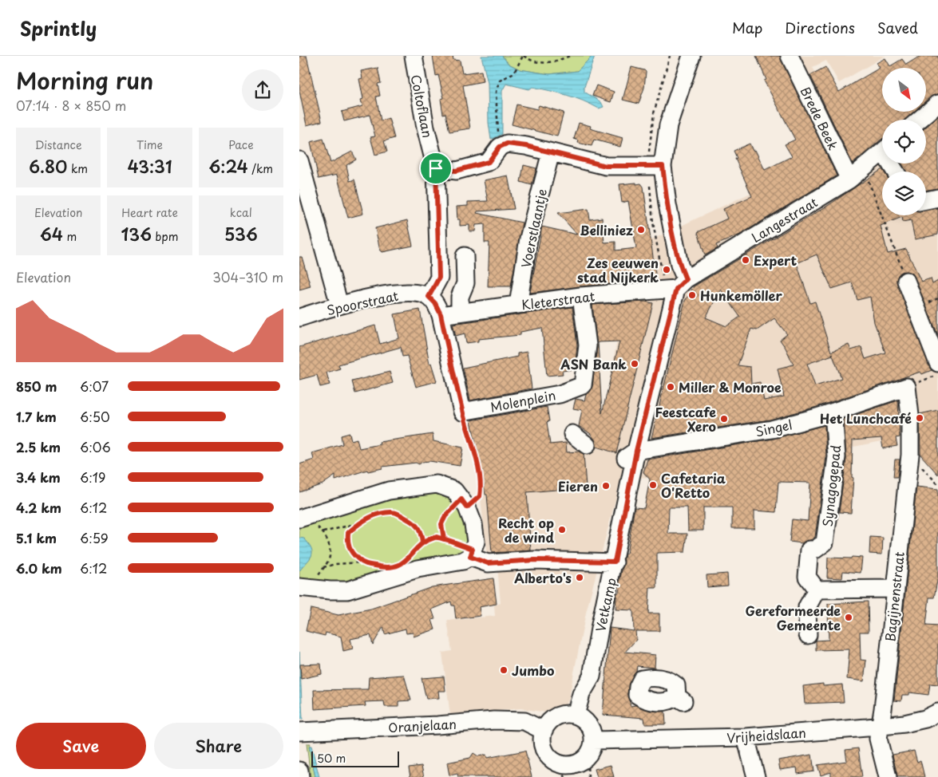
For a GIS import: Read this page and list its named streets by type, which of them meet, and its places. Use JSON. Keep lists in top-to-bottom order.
{
  "streets": {
    "street": [
      "Coltoflaan",
      "Brede Beek",
      "Langestraat",
      "Voerstlaantje",
      "Kleterstraat",
      "Spoorstraat",
      "Molenplein",
      "Singel",
      "Synagogepad",
      "Bagijnenstraat",
      "Vetkamp",
      "Oranjelaan",
      "Vrijheidslaan"
    ]
  },
  "crossings": [
    ["Coltoflaan", "Spoorstraat"],
    ["Brede Beek", "Langestraat"],
    ["Langestraat", "Kleterstraat"],
    ["Langestraat", "Vetkamp"],
    ["Voerstlaantje", "Kleterstraat"],
    ["Kleterstraat", "Molenplein"],
    ["Kleterstraat", "Vetkamp"],
    ["Singel", "Synagogepad"],
    ["Singel", "Bagijnenstraat"],
    ["Singel", "Vetkamp"],
    ["Bagijnenstraat", "Vrijheidslaan"],
    ["Vetkamp", "Oranjelaan"],
    ["Vetkamp", "Vrijheidslaan"],
    ["Oranjelaan", "Vrijheidslaan"]
  ],
  "places": [
    "Belliniez",
    "Expert",
    "Zes eeuwen stad Nijkerk",
    "Hunkemöller",
    "ASN Bank",
    "Miller & Monroe",
    "Het Lunchcafé",
    "Feestcafe Xero",
    "Cafetaria O'Retto",
    "Eieren",
    "Recht op de wind",
    "Alberto's",
    "Gereformeerde Gemeente",
    "Jumbo"
  ],
  "scale_bar": "50 m",
  "north": "bottom right",
  "page": {
    "header": "Sprintly",
    "nav": ["Map", "Directions", "Saved"],
    "heading": ["Morning run", "07:14 · 8 × 850 m"],
    "stats": [
      ["Distance", "6.80 km"],
      ["Time", "43:31"],
      ["Pace", "6:24 /km"],
      ["Elevation", "64 m"],
      ["Heart rate", "136 bpm"],
      ["kcal", "536"]
    ],
    "chart": ["Elevation", "304–310 m"],
    "list": [
      {
        "name": "850 m",
        "note": "6:07"
      },
      {
        "name": "1.7 km",
        "note": "6:50"
      },
      {
        "name": "2.5 km",
        "note": "6:06"
      },
      {
        "name": "3.4 km",
        "note": "6:19"
      },
      {
        "name": "4.2 km",
        "note": "6:12"
      },
      {
        "name": "5.1 km",
        "note": "6:59"
      },
      {
        "name": "6.0 km",
        "note": "6:12"
      }
    ],
    "buttons": ["Save", "Share"],
    "scale": "50 m"
  }
}
